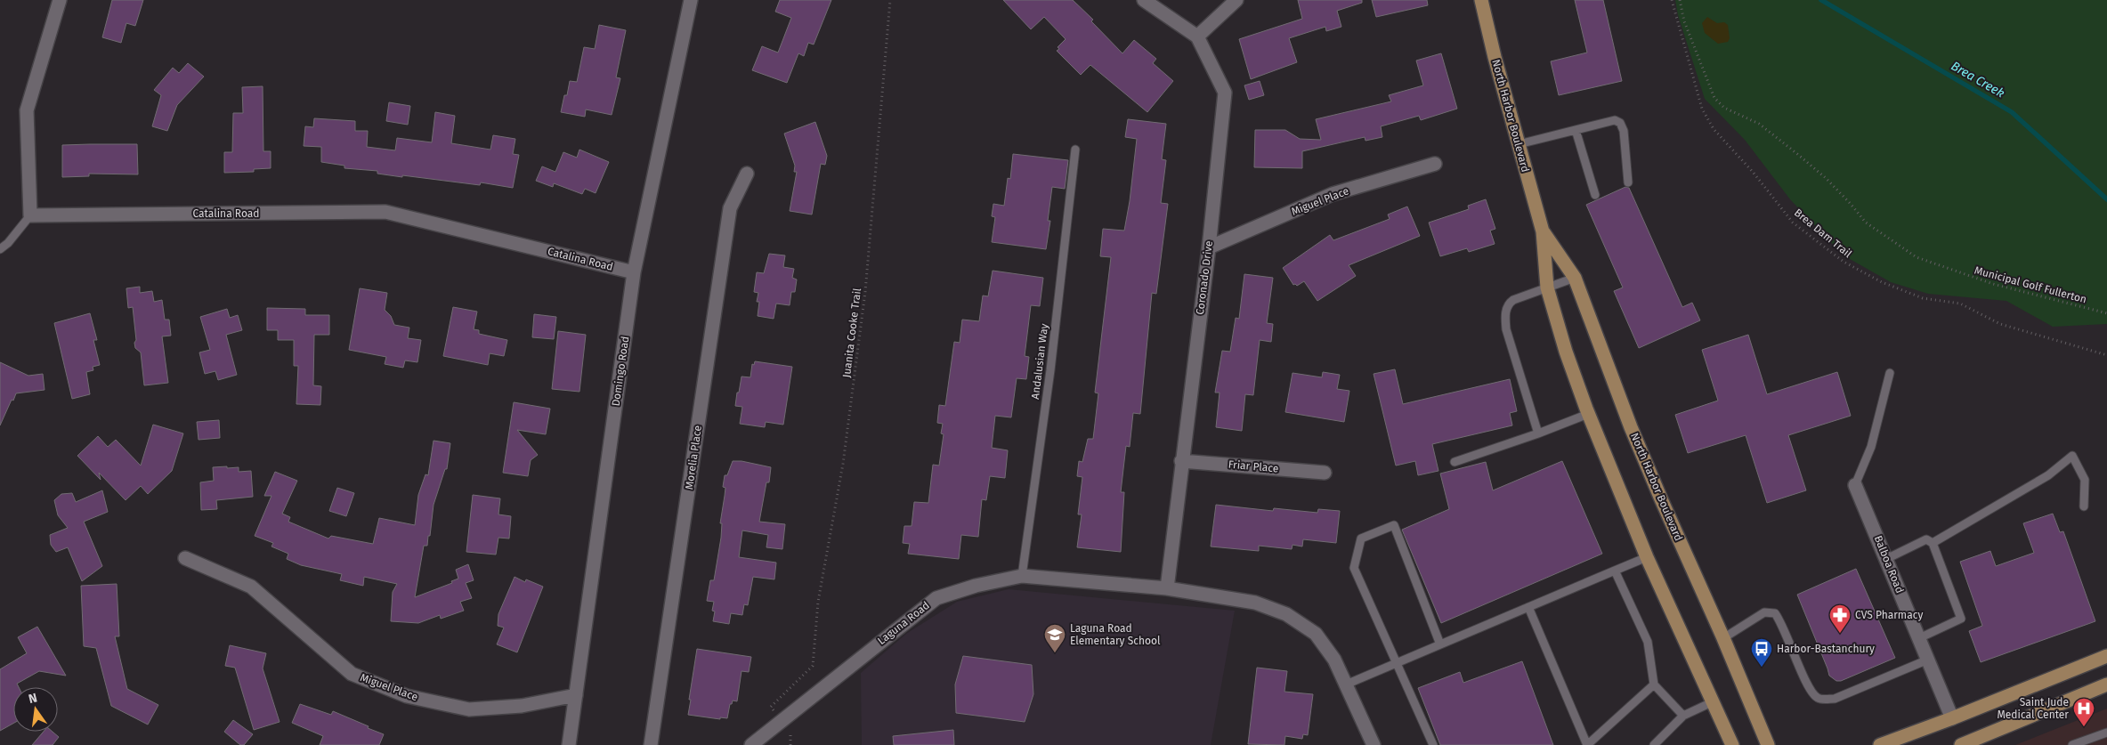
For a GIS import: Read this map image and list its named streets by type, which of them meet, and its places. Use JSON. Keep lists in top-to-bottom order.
{
  "streets": {
    "main road": ["North Harbor Boulevard"],
    "street": [
      "Miguel Place",
      "Catalina Road",
      "Coronado Drive",
      "Domingo Road",
      "Morelia Place",
      "Friar Place",
      "Balboa Road",
      "Laguna Road"
    ],
    "lane": ["Andalusian Way"],
    "path": ["Brea Dam Trail", "Municipal Golf Fullerton", "Juanita Cooke Trail"]
  },
  "crossings": [
    ["Miguel Place", "Coronado Drive"],
    ["Miguel Place", "Domingo Road"],
    ["Catalina Road", "Domingo Road"],
    ["Coronado Drive", "Friar Place"],
    ["Coronado Drive", "Laguna Road"],
    ["Andalusian Way", "Laguna Road"]
  ],
  "water": ["Brea Creek"],
  "places": {
    "pharmacy": ["CVS Pharmacy"],
    "school or university": ["Laguna Road Elementary School"],
    "bus stop": ["Harbor-Bastanchury"],
    "hospital": ["Saint Jude Medical Center"]
  },
  "north": "top"
}
